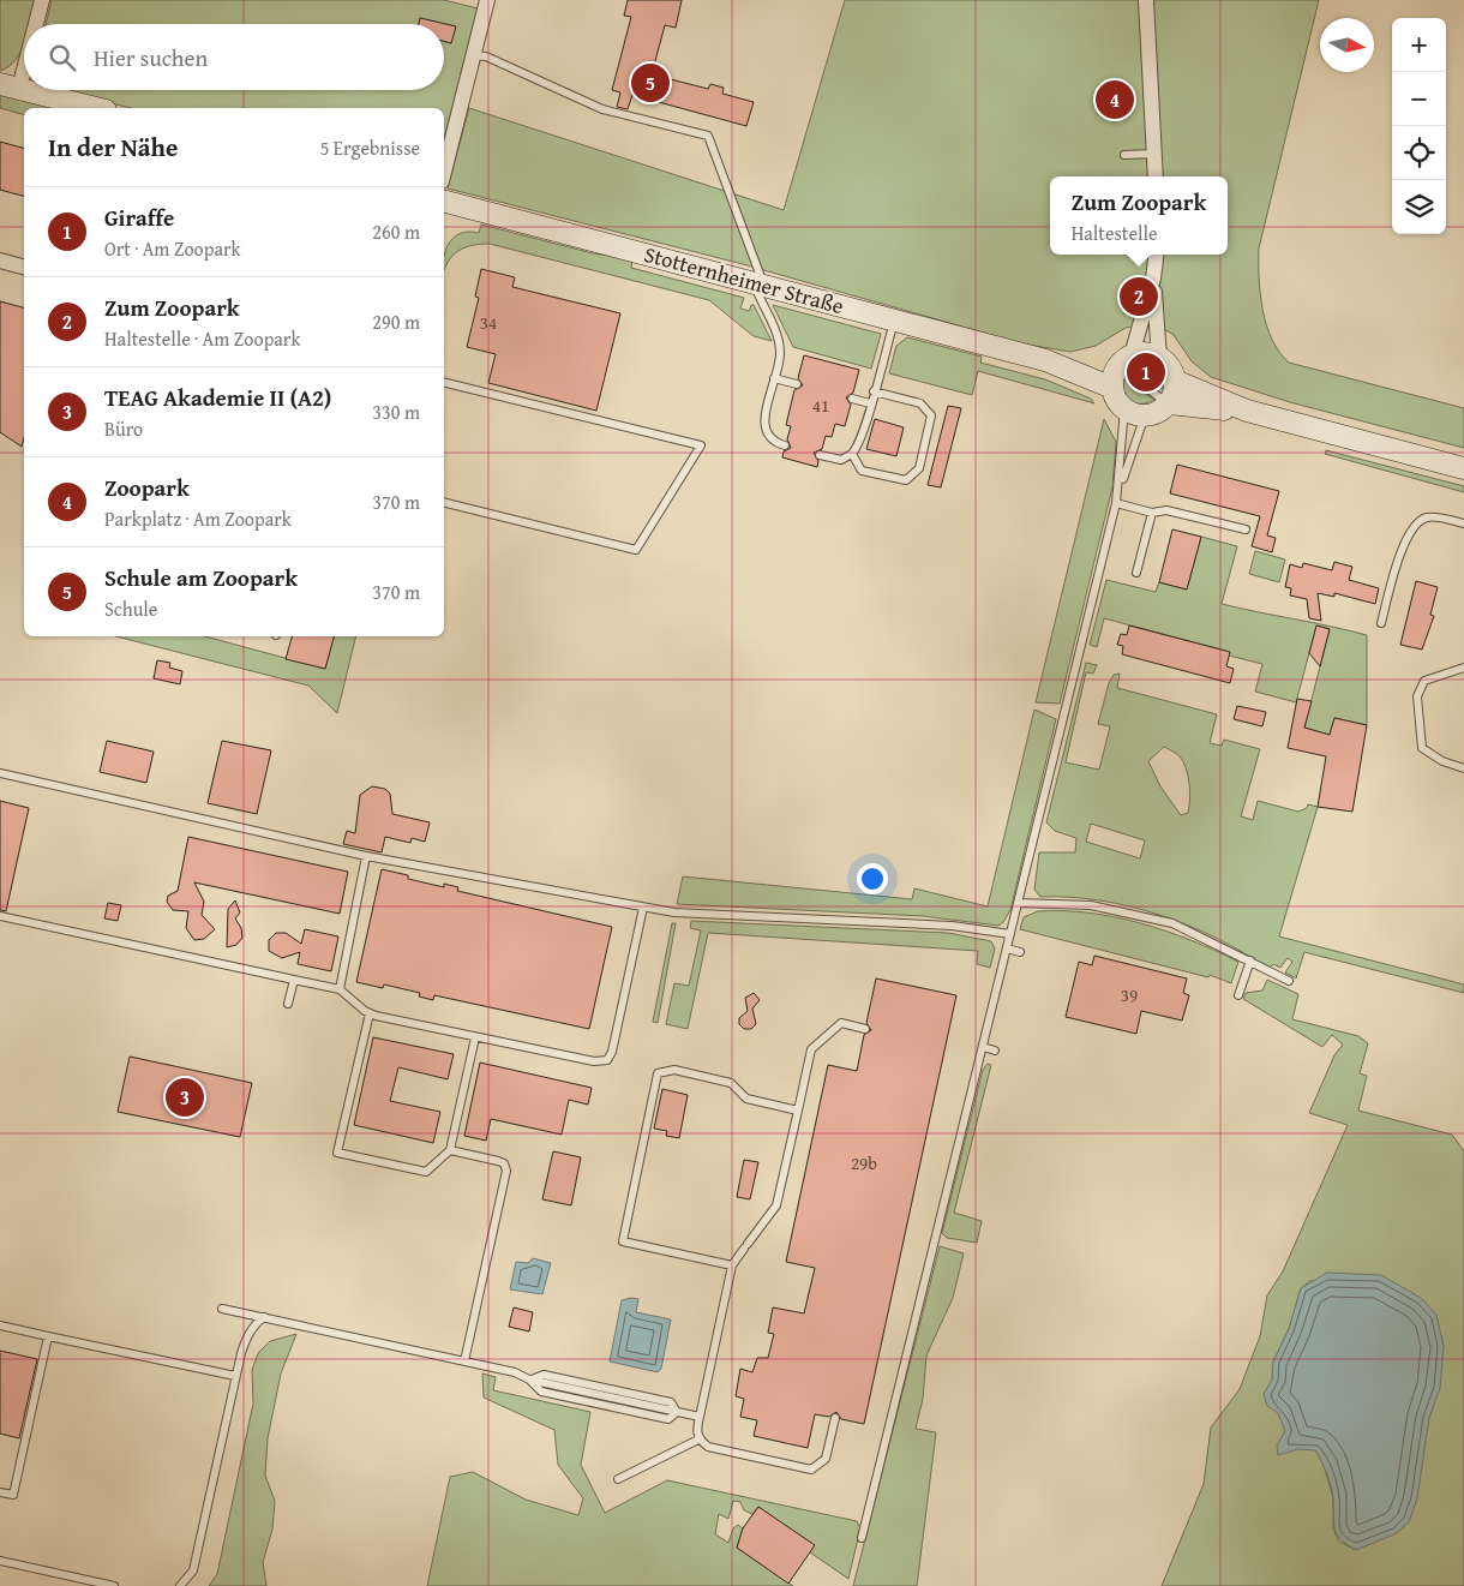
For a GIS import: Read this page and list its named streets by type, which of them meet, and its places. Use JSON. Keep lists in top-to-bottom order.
{
  "streets": {
    "main road": ["Stotternheimer Straße"]
  },
  "house_numbers": [
    "34",
    "41",
    "39",
    "29b"
  ],
  "north": "right",
  "page": {
    "map_buttons": ["+", "−"],
    "search": "Hier suchen",
    "pins": [
      "5",
      "4",
      "2",
      "1",
      "3"
    ],
    "heading": ["In der Nähe", "5 Ergebnisse"],
    "popup": ["Zum Zoopark", "Haltestelle"],
    "list": [
      {
        "mark": "1",
        "name": "Giraffe",
        "note": "Ort · Am Zoopark",
        "value": "260 m"
      },
      {
        "mark": "2",
        "name": "Zum Zoopark",
        "note": "Haltestelle · Am Zoopark",
        "value": "290 m"
      },
      {
        "mark": "3",
        "name": "TEAG Akademie II (A2)",
        "note": "Büro",
        "value": "330 m"
      },
      {
        "mark": "4",
        "name": "Zoopark",
        "note": "Parkplatz · Am Zoopark",
        "value": "370 m"
      },
      {
        "mark": "5",
        "name": "Schule am Zoopark",
        "note": "Schule",
        "value": "370 m"
      }
    ]
  }
}
